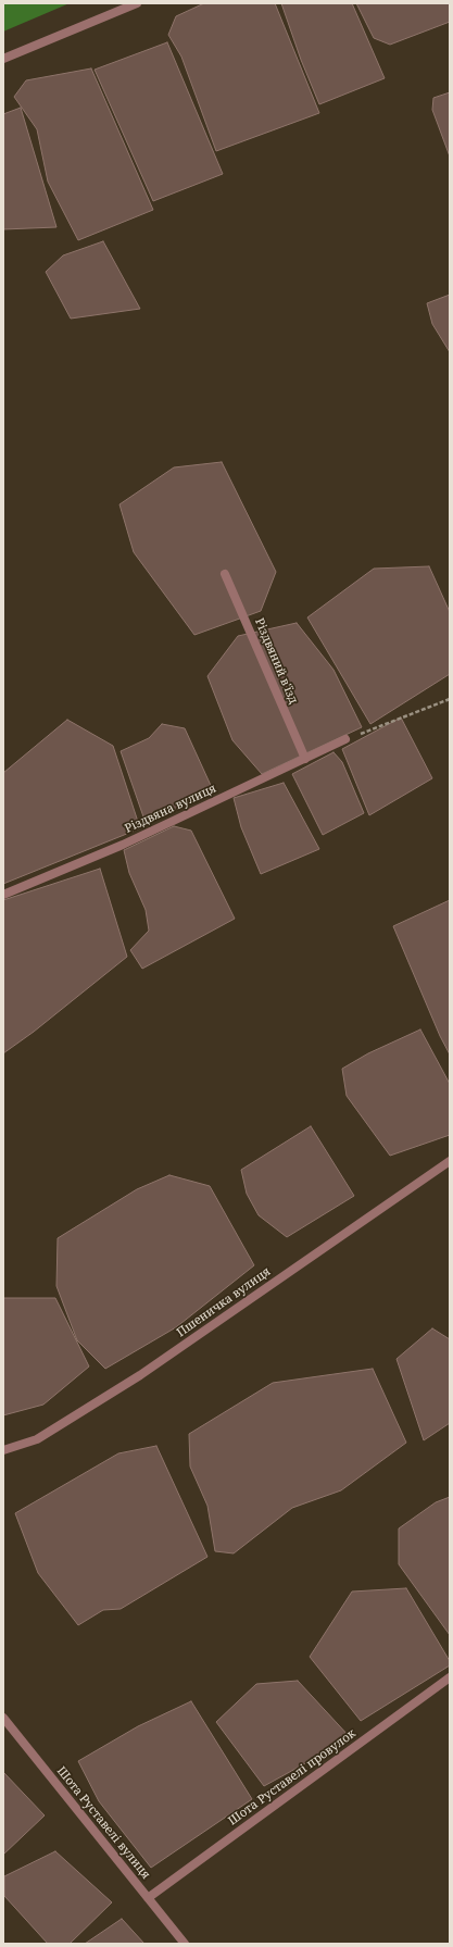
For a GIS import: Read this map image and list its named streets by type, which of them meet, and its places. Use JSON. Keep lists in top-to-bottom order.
{
  "streets": {
    "street": [
      "Різдвяний в'їзд",
      "Різдвяна вулиця",
      "Пшеничка вулиця",
      "Шота Руставелі провулок",
      "Шота Руставелі вулиця"
    ]
  },
  "crossings": [
    ["Різдвяний в'їзд", "Різдвяна вулиця"],
    ["Шота Руставелі провулок", "Шота Руставелі вулиця"]
  ]
}
